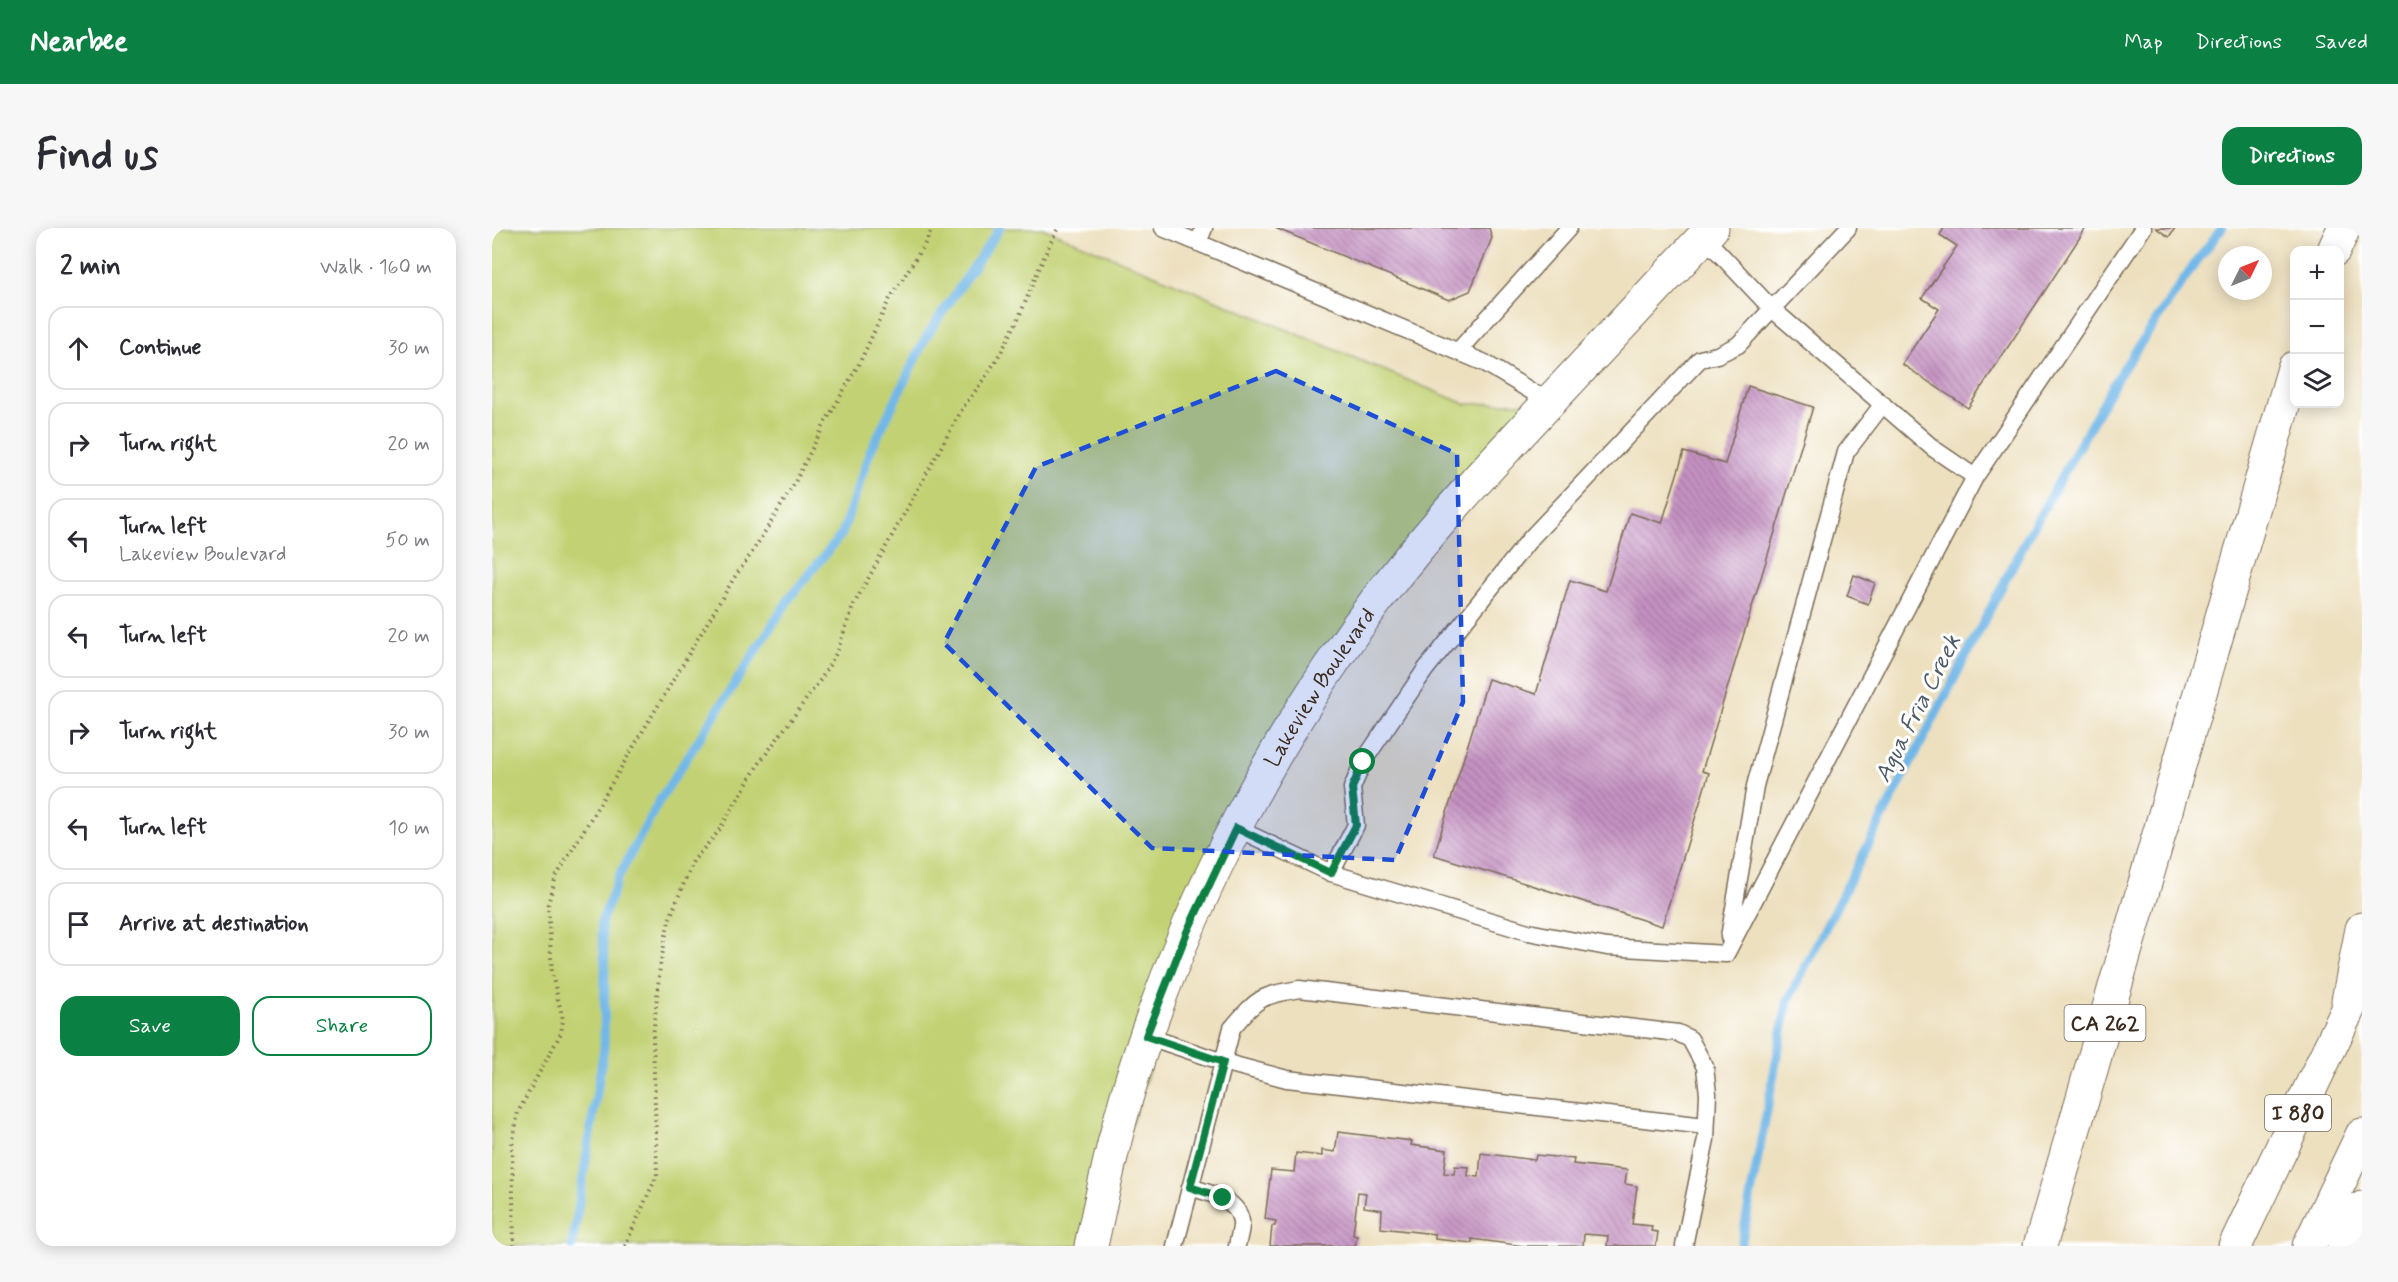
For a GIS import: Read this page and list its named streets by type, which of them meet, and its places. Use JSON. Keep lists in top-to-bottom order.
{
  "streets": {
    "main road": ["Lakeview Boulevard", "CA 262", "I 880"]
  },
  "water": ["Agua Fria Creek"],
  "north": "top right",
  "page": {
    "header": "Nearbee",
    "nav": ["Map", "Directions", "Saved"],
    "buttons": [
      "Directions",
      ["Save", "Share"]
    ],
    "title": "Find us",
    "heading": ["2 min", "Walk · 160 m"],
    "map_buttons": ["+", "−"],
    "list": [
      ["Continue", "30 m"],
      ["Turn right", "20 m"],
      ["Turn left", "Lakeview Boulevard", "50 m"],
      ["Turn left", "20 m"],
      ["Turn right", "30 m"],
      ["Turn left", "10 m"],
      "Arrive at destination"
    ]
  }
}
